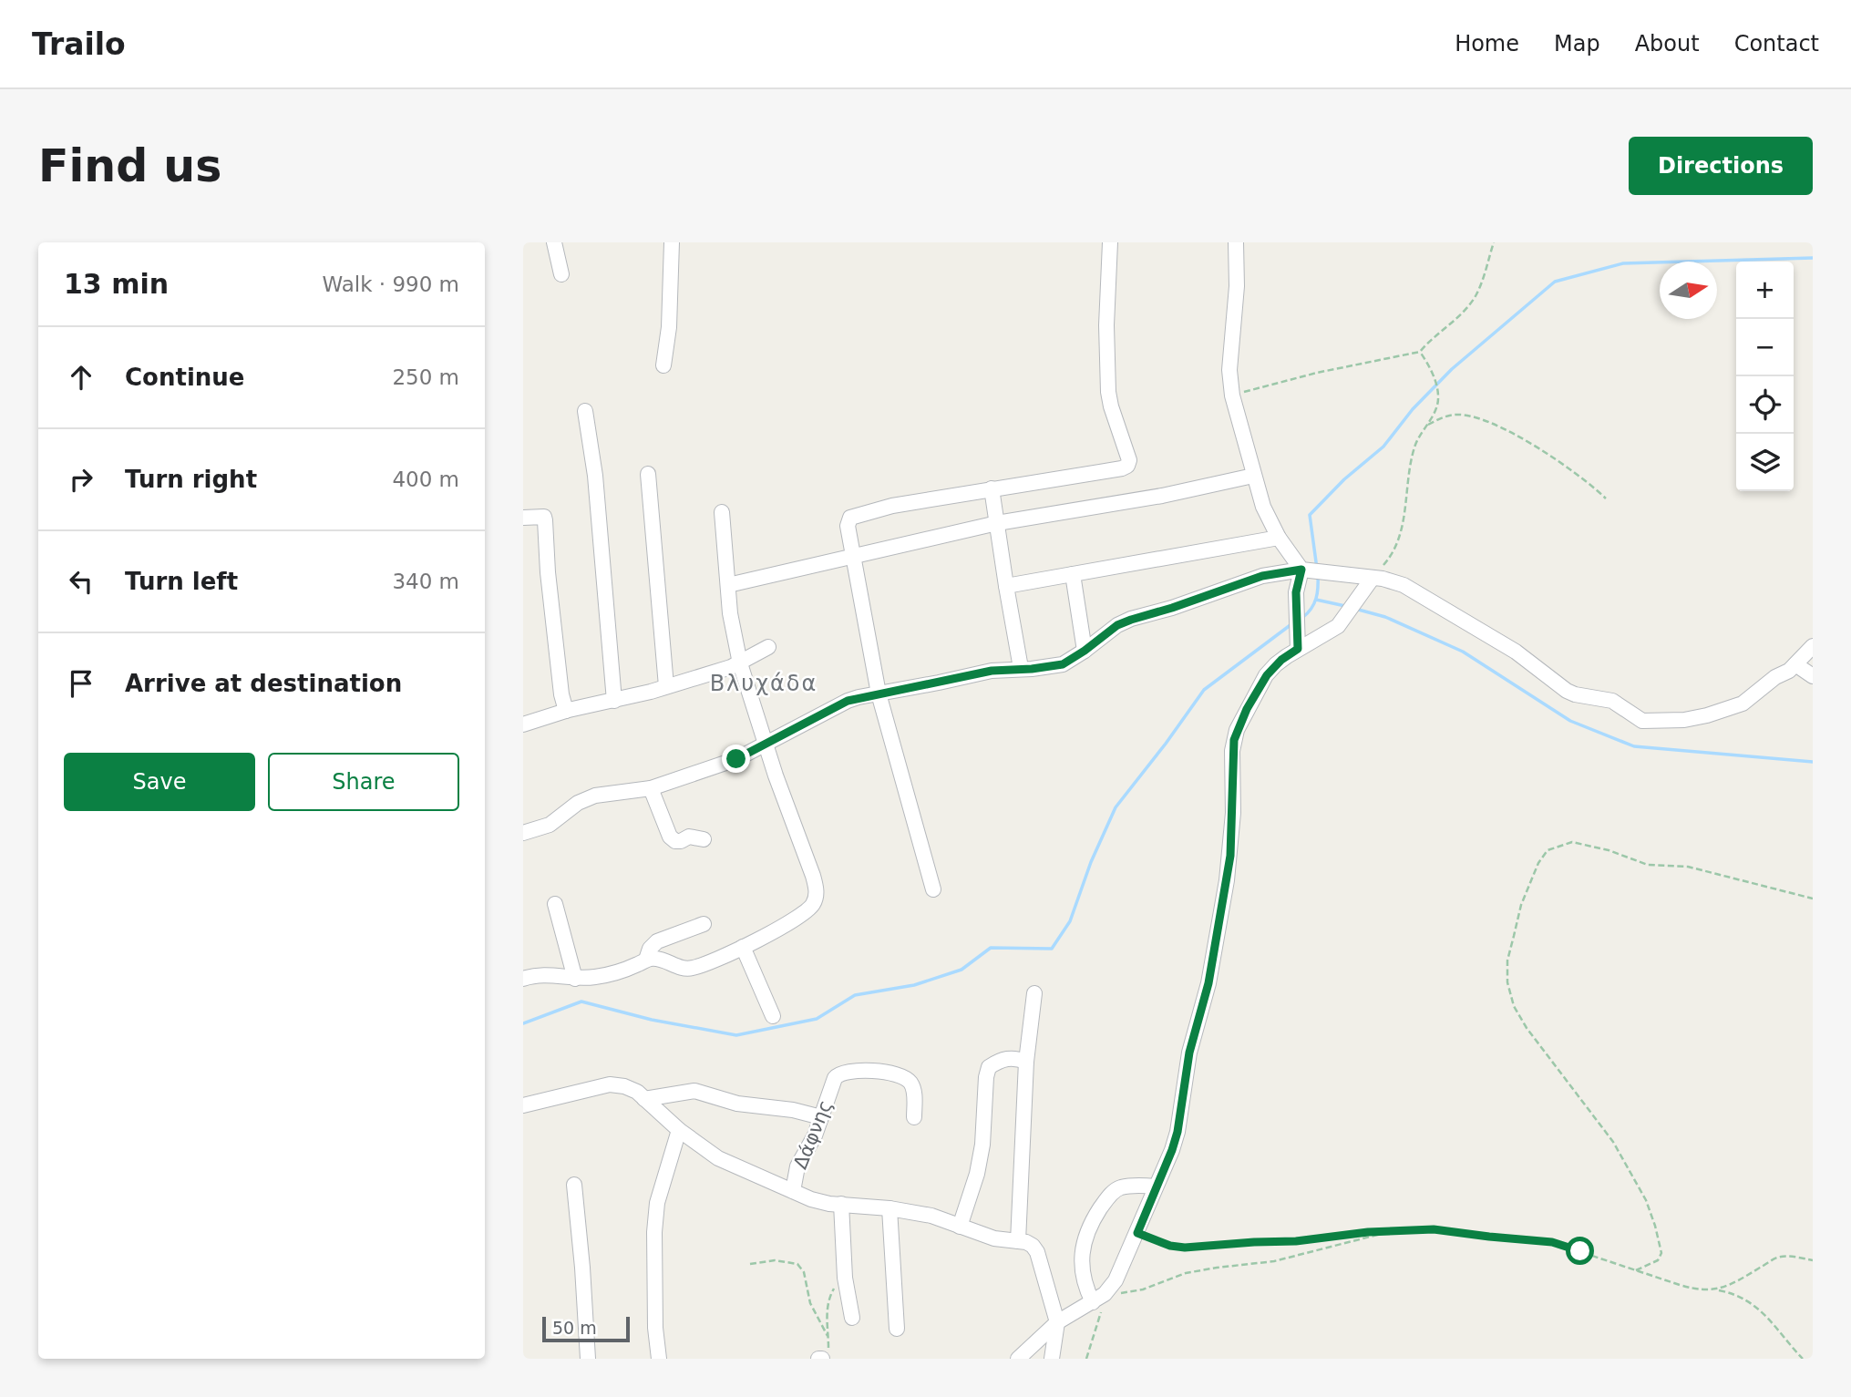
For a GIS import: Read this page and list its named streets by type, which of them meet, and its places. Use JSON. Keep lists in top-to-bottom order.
{
  "streets": {
    "street": ["Δάφνης"]
  },
  "districts": ["Βλυχάδα"],
  "scale_bar": "50 m",
  "north": "right",
  "page": {
    "header": "Trailo",
    "nav": [
      "Home",
      "Map",
      "About",
      "Contact"
    ],
    "buttons": [
      "Directions",
      ["Save", "Share"]
    ],
    "title": "Find us",
    "heading": ["13 min", "Walk · 990 m"],
    "map_buttons": ["+", "−"],
    "list": [
      ["Continue", "250 m"],
      ["Turn right", "400 m"],
      ["Turn left", "340 m"],
      "Arrive at destination"
    ],
    "scale": "50 m"
  }
}
